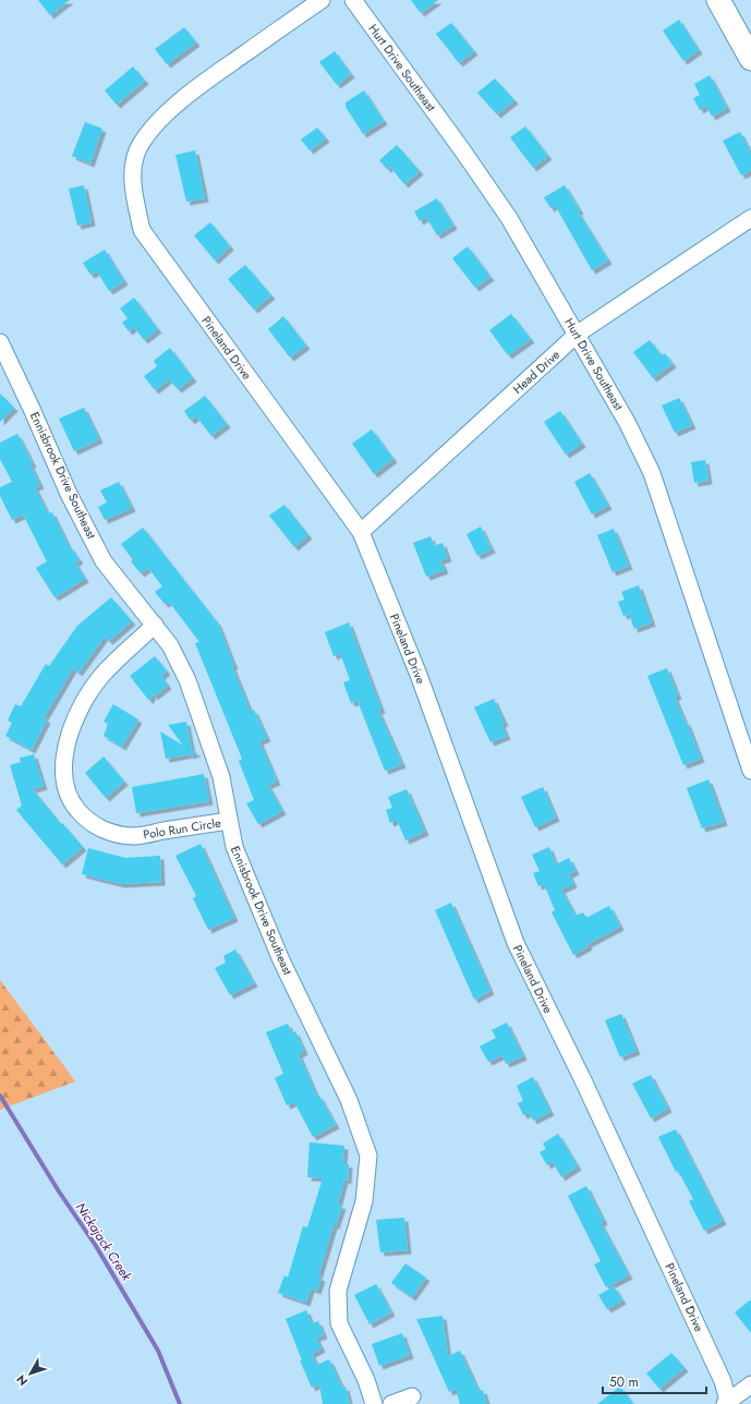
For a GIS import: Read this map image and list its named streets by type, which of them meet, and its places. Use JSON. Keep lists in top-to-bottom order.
{
  "streets": {
    "street": [
      "Hurt Drive Southeast",
      "Pineland Drive",
      "Head Drive",
      "Ennisbrook Drive Southeast",
      "Polo Run Circle"
    ]
  },
  "crossings": [
    ["Hurt Drive Southeast", "Head Drive"],
    ["Pineland Drive", "Head Drive"],
    ["Ennisbrook Drive Southeast", "Polo Run Circle"]
  ],
  "water": ["Nickajack Creek"],
  "scale_bar": "50 m",
  "north": "bottom left"
}
